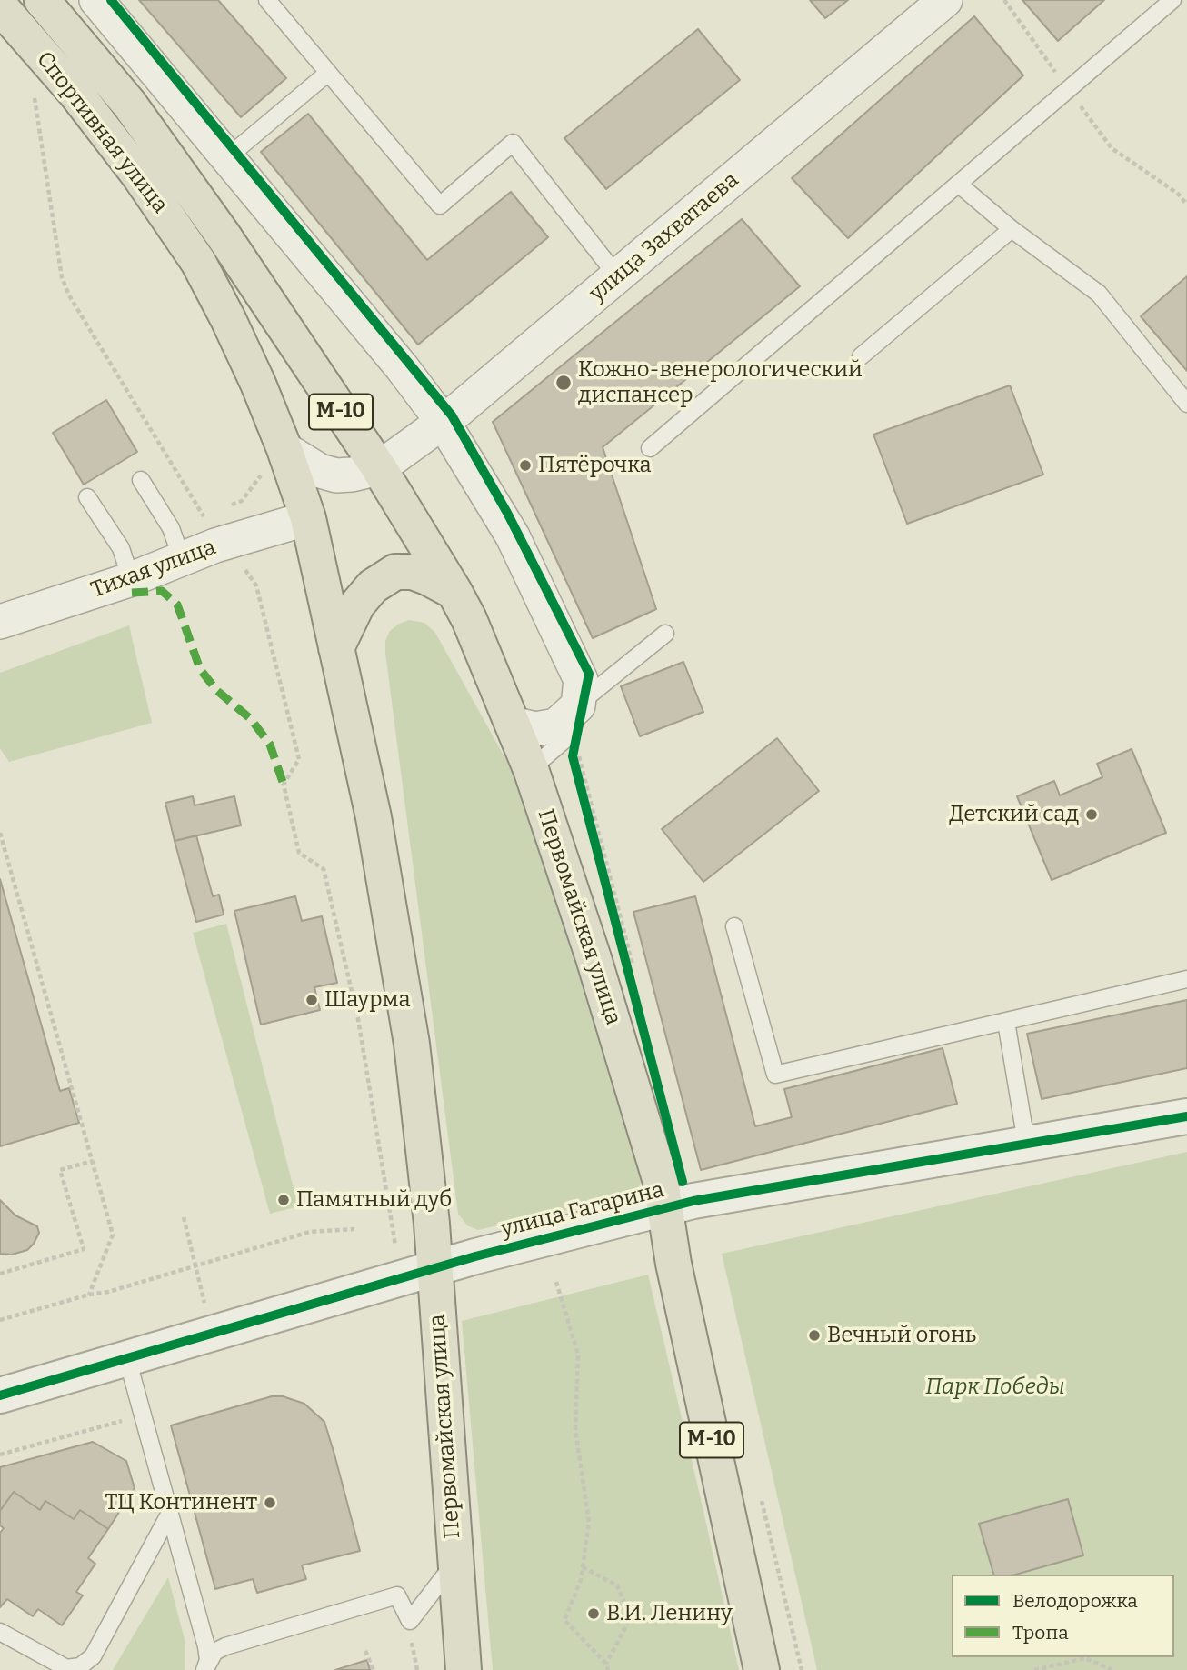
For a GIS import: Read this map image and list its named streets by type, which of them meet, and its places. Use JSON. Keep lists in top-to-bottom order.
{
  "streets": {
    "highway": ["Спортивная улица", "М-10", "Первомайская улица"],
    "street": ["улица Захватаева", "Тихая улица", "улица Гагарина"]
  },
  "crossings": [
    ["Спортивная улица", "Первомайская улица"],
    ["улица Захватаева", "Первомайская улица"],
    ["Тихая улица", "Первомайская улица"],
    ["Первомайская улица", "улица Гагарина"]
  ],
  "parks": ["Парк Победы"],
  "places": [
    "Кожно-венерологический диспансер",
    "Пятёрочка",
    "Детский сад",
    "Шаурма",
    "Памятный дуб",
    "Вечный огонь",
    "ТЦ Континент",
    "В.И. Ленину"
  ],
  "legend": ["Велодорожка", "Тропа"]
}
